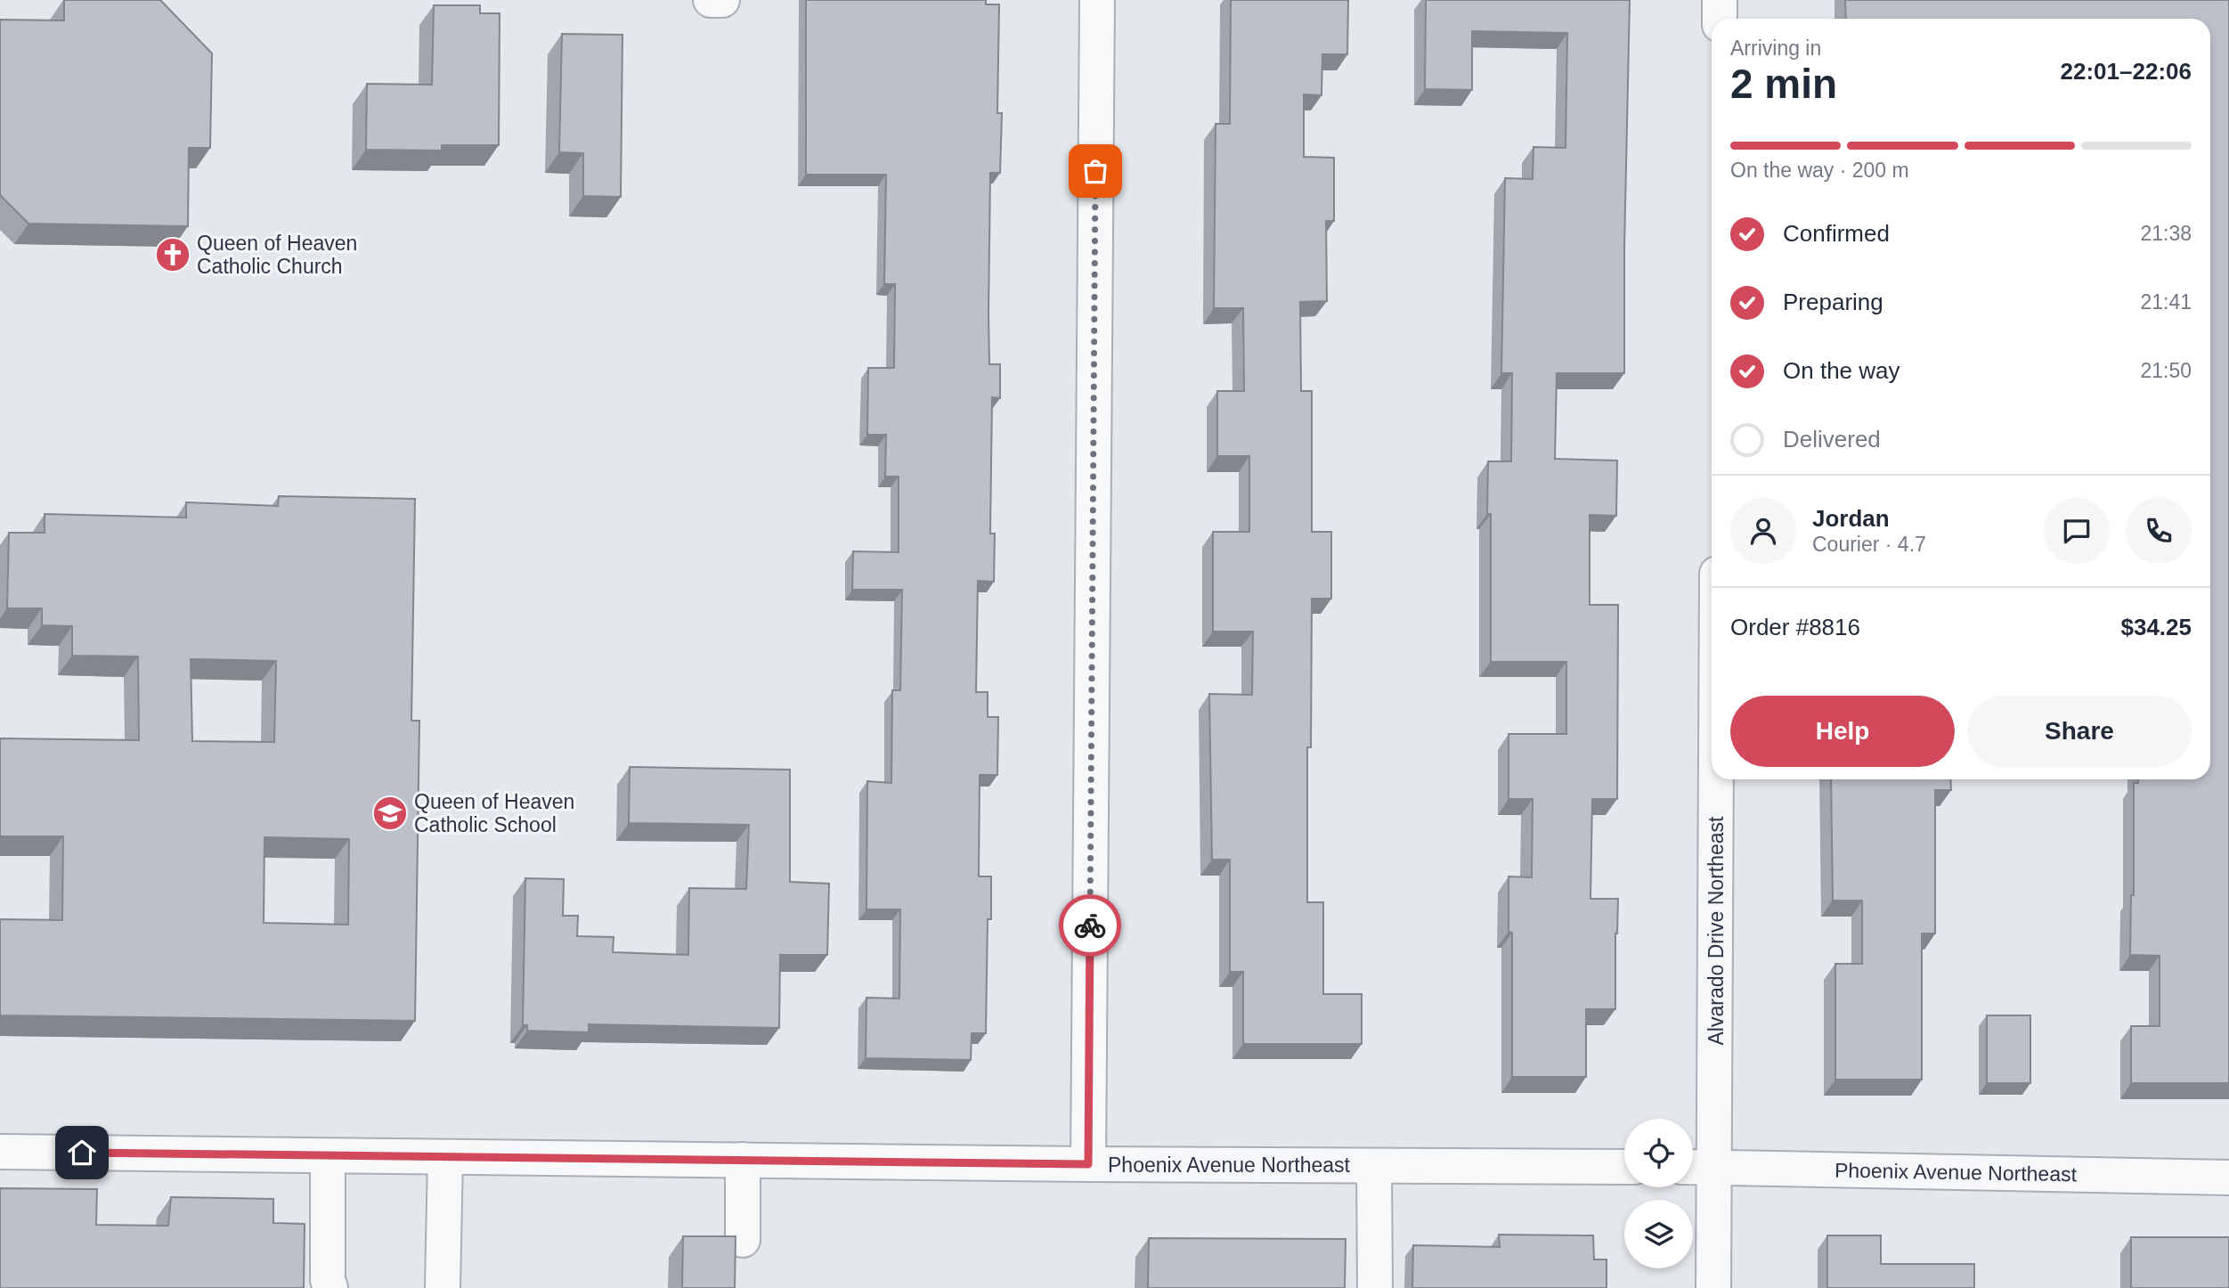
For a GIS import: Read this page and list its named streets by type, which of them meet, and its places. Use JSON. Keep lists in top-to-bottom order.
{
  "streets": {
    "street": ["Alvarado Drive Northeast", "Phoenix Avenue Northeast"]
  },
  "crossings": [
    ["Alvarado Drive Northeast", "Phoenix Avenue Northeast"]
  ],
  "places": {
    "church": ["Queen of Heaven Catholic Church"],
    "school or university": ["Queen of Heaven Catholic School"]
  },
  "page": {
    "heading": ["2 min", "Arriving in", "22:01–22:06"],
    "panel": [
      "Jordan",
      "Courier · 4.7",
      "Order #8816",
      "$34.25"
    ],
    "bar": "On the way · 200 m",
    "list": [
      ["Confirmed", "21:38"],
      ["Preparing", "21:41"],
      ["On the way", "21:50"],
      "Delivered"
    ],
    "buttons": ["Help", "Share"]
  }
}
